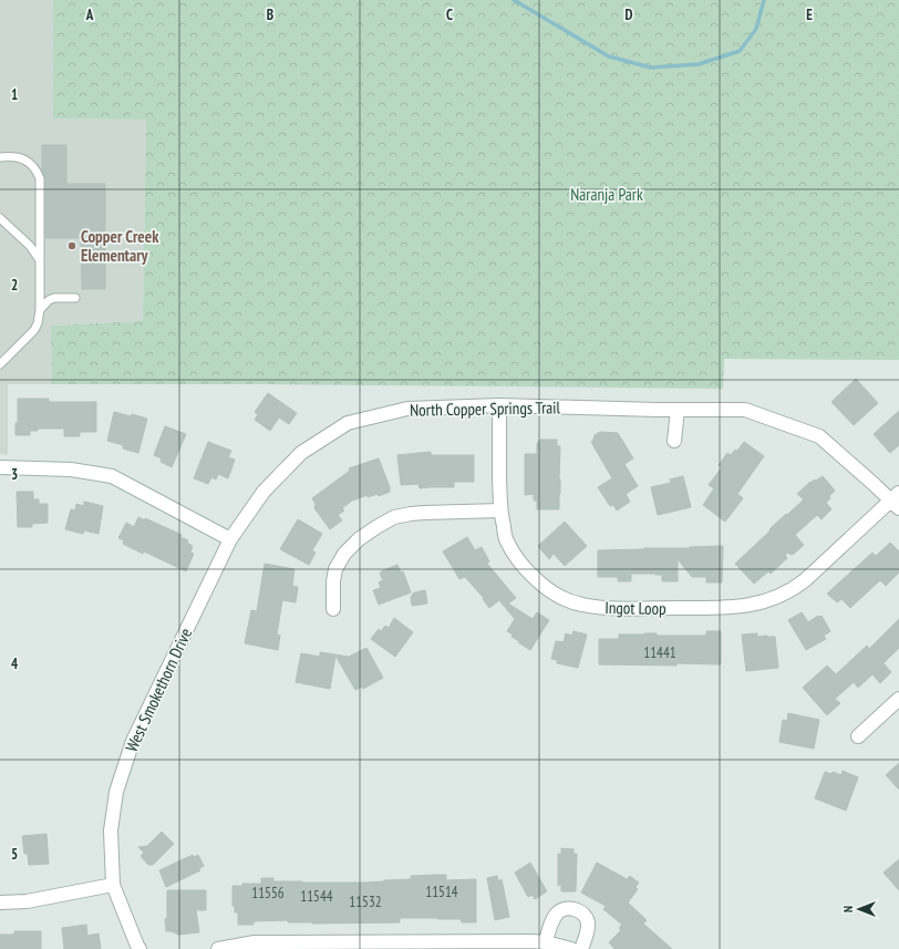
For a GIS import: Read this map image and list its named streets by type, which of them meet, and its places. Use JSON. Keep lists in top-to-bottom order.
{
  "streets": {
    "street": ["North Copper Springs Trail", "Ingot Loop", "West Smokethorn Drive"]
  },
  "crossings": [
    ["North Copper Springs Trail", "Ingot Loop"],
    ["North Copper Springs Trail", "West Smokethorn Drive"]
  ],
  "parks": ["Naranja Park"],
  "places": ["Copper Creek Elementary"],
  "house_numbers": [
    "11441",
    "11514",
    "11556",
    "11544",
    "11532"
  ],
  "north": "left",
  "grid": {
    "columns": [
      "A",
      "B",
      "C",
      "D",
      "E"
    ],
    "rows": [
      "1",
      "2",
      "3",
      "4",
      "5"
    ]
  }
}
